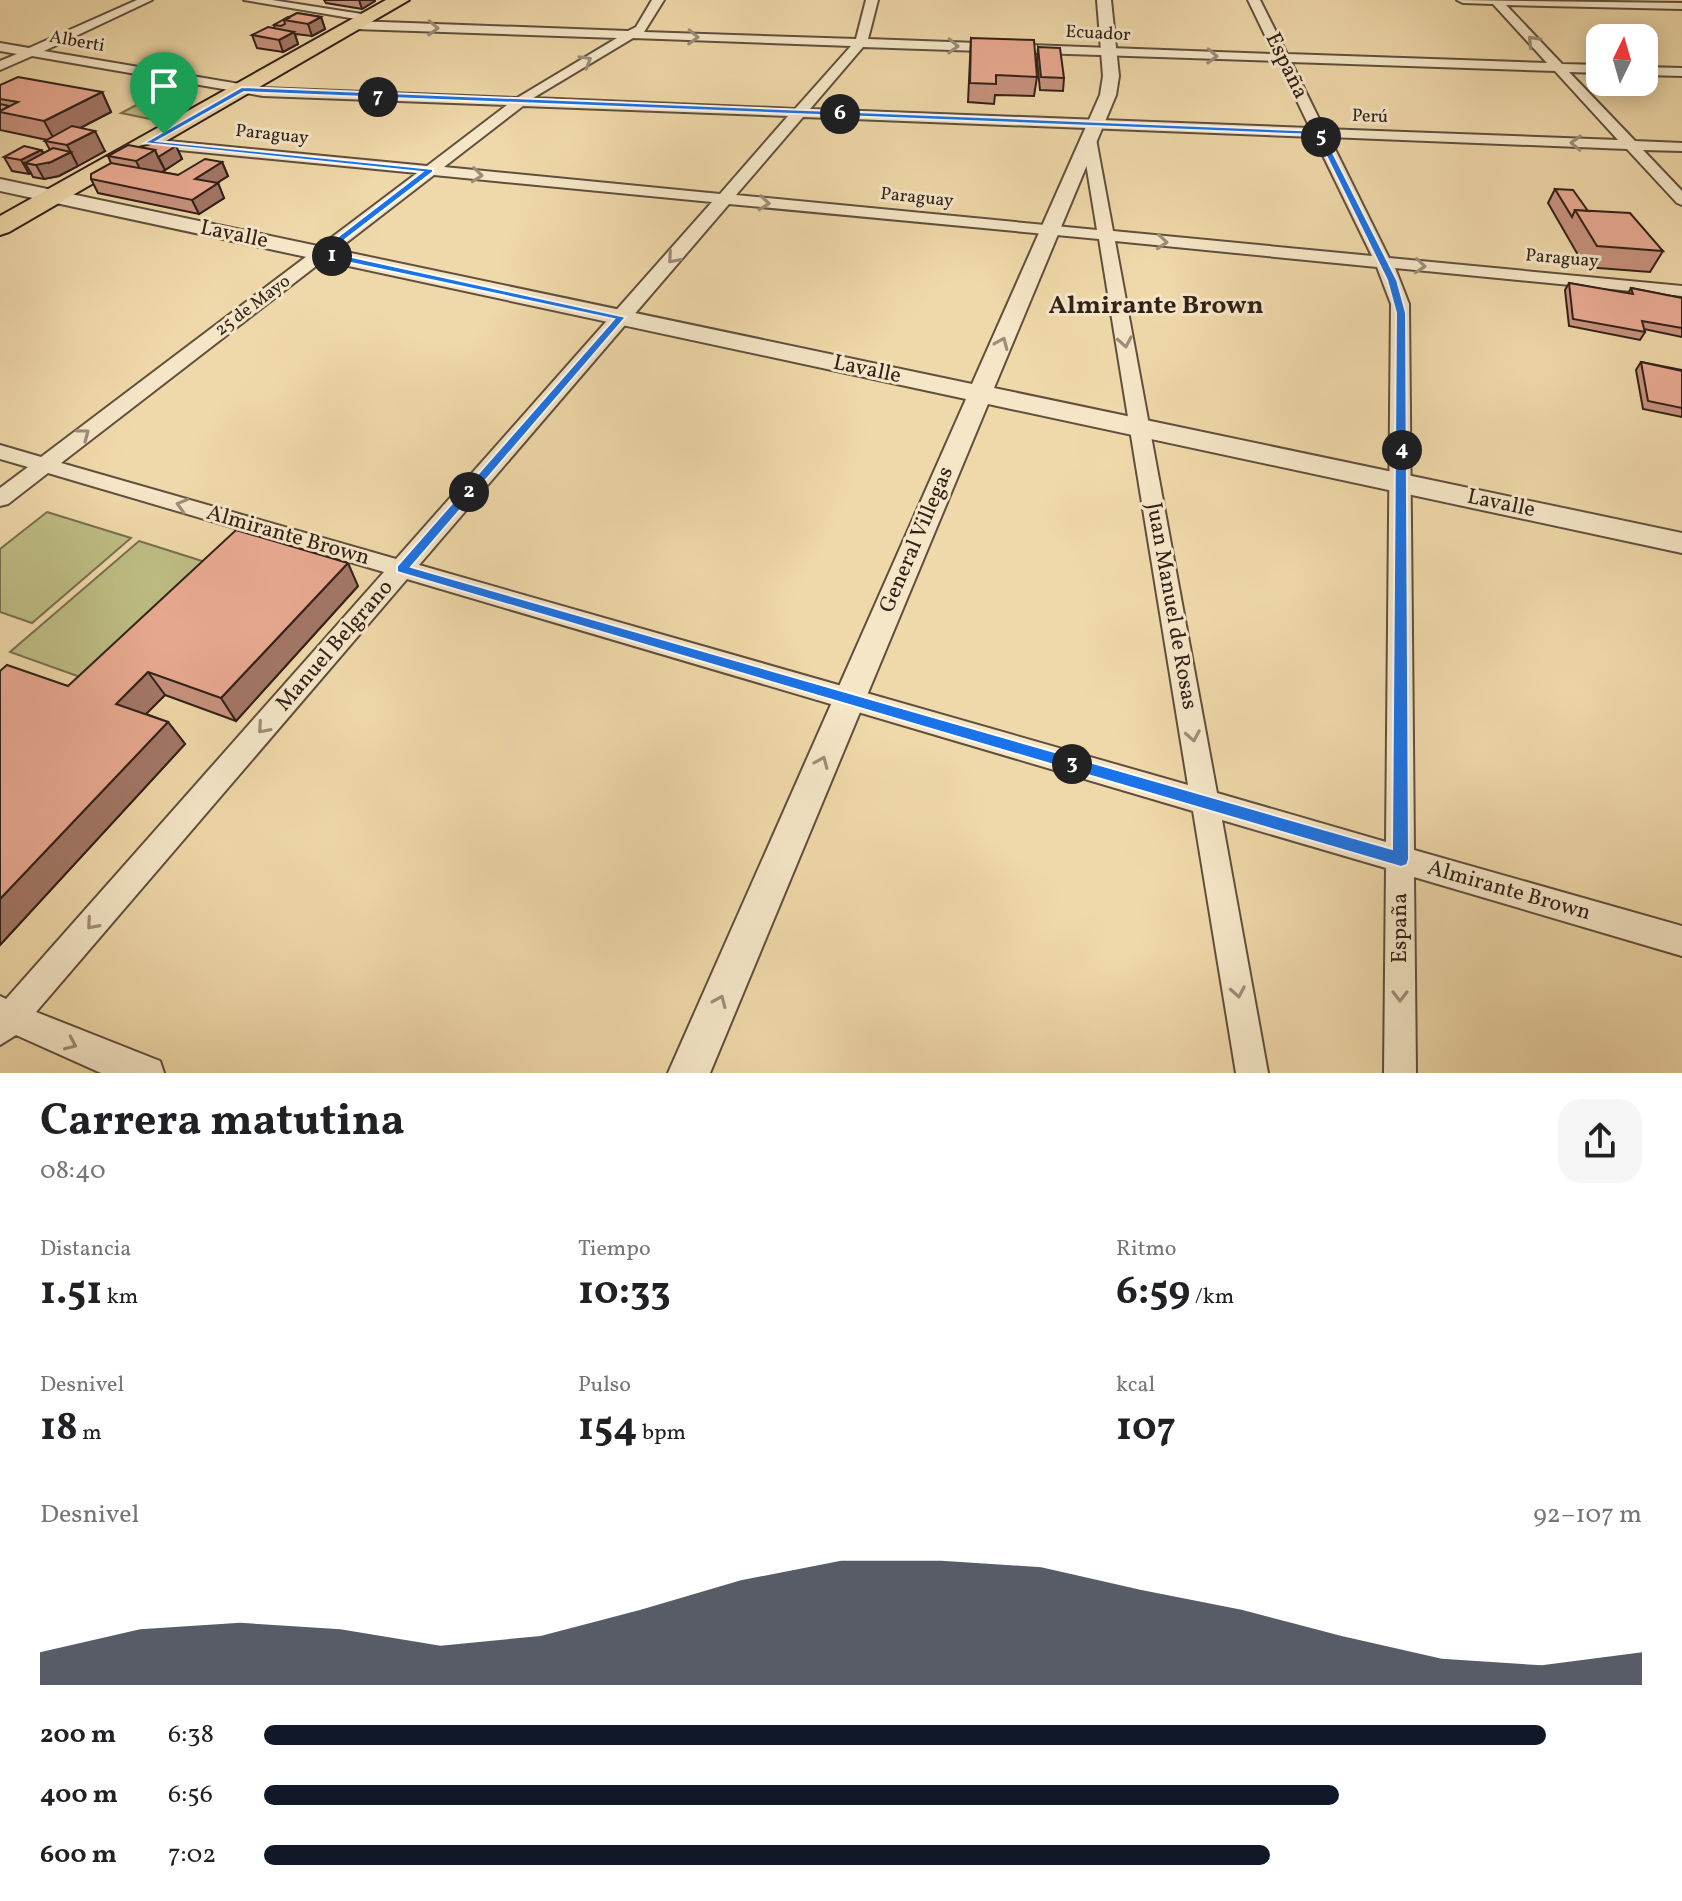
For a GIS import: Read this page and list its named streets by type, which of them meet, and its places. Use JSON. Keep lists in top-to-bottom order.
{
  "streets": {
    "street": [
      "Ecuador",
      "Alberti",
      "España",
      "Perú",
      "Paraguay",
      "Lavalle",
      "25 de Mayo",
      "Almirante Brown",
      "General Villegas",
      "Juan Manuel de Rosas",
      "Manuel Belgrano"
    ]
  },
  "crossings": [
    ["Ecuador", "España"],
    ["Ecuador", "25 de Mayo"],
    ["Ecuador", "General Villegas"],
    ["Ecuador", "Manuel Belgrano"],
    ["Alberti", "Perú"],
    ["España", "Perú"],
    ["España", "Paraguay"],
    ["España", "Lavalle"],
    ["España", "Almirante Brown"],
    ["Perú", "25 de Mayo"],
    ["Perú", "General Villegas"],
    ["Perú", "Juan Manuel de Rosas"],
    ["Perú", "Manuel Belgrano"],
    ["Paraguay", "25 de Mayo"],
    ["Paraguay", "General Villegas"],
    ["Paraguay", "Juan Manuel de Rosas"],
    ["Paraguay", "Manuel Belgrano"],
    ["Lavalle", "25 de Mayo"],
    ["Lavalle", "General Villegas"],
    ["Lavalle", "Juan Manuel de Rosas"],
    ["Lavalle", "Manuel Belgrano"],
    ["25 de Mayo", "Almirante Brown"],
    ["Almirante Brown", "General Villegas"],
    ["Almirante Brown", "Juan Manuel de Rosas"],
    ["Almirante Brown", "Manuel Belgrano"],
    ["General Villegas", "Juan Manuel de Rosas"]
  ],
  "one_way": [
    "Ecuador",
    "Paraguay",
    "25 de Mayo",
    "General Villegas",
    "Juan Manuel de Rosas",
    "Manuel Belgrano"
  ],
  "districts": ["Almirante Brown"],
  "north": "top",
  "page": {
    "pins": [
      "7",
      "6",
      "5",
      "1",
      "4",
      "2",
      "3"
    ],
    "heading": ["Carrera matutina", "08:40"],
    "stats": [
      ["Distancia", "1.51 km"],
      ["Tiempo", "10:33"],
      ["Ritmo", "6:59 /km"],
      ["Desnivel", "18 m"],
      ["Pulso", "154 bpm"],
      ["kcal", "107"]
    ],
    "chart": ["Desnivel", "92–107 m"],
    "list": [
      {
        "name": "200 m",
        "note": "6:38"
      },
      {
        "name": "400 m",
        "note": "6:56"
      },
      {
        "name": "600 m",
        "note": "7:02"
      }
    ]
  }
}
